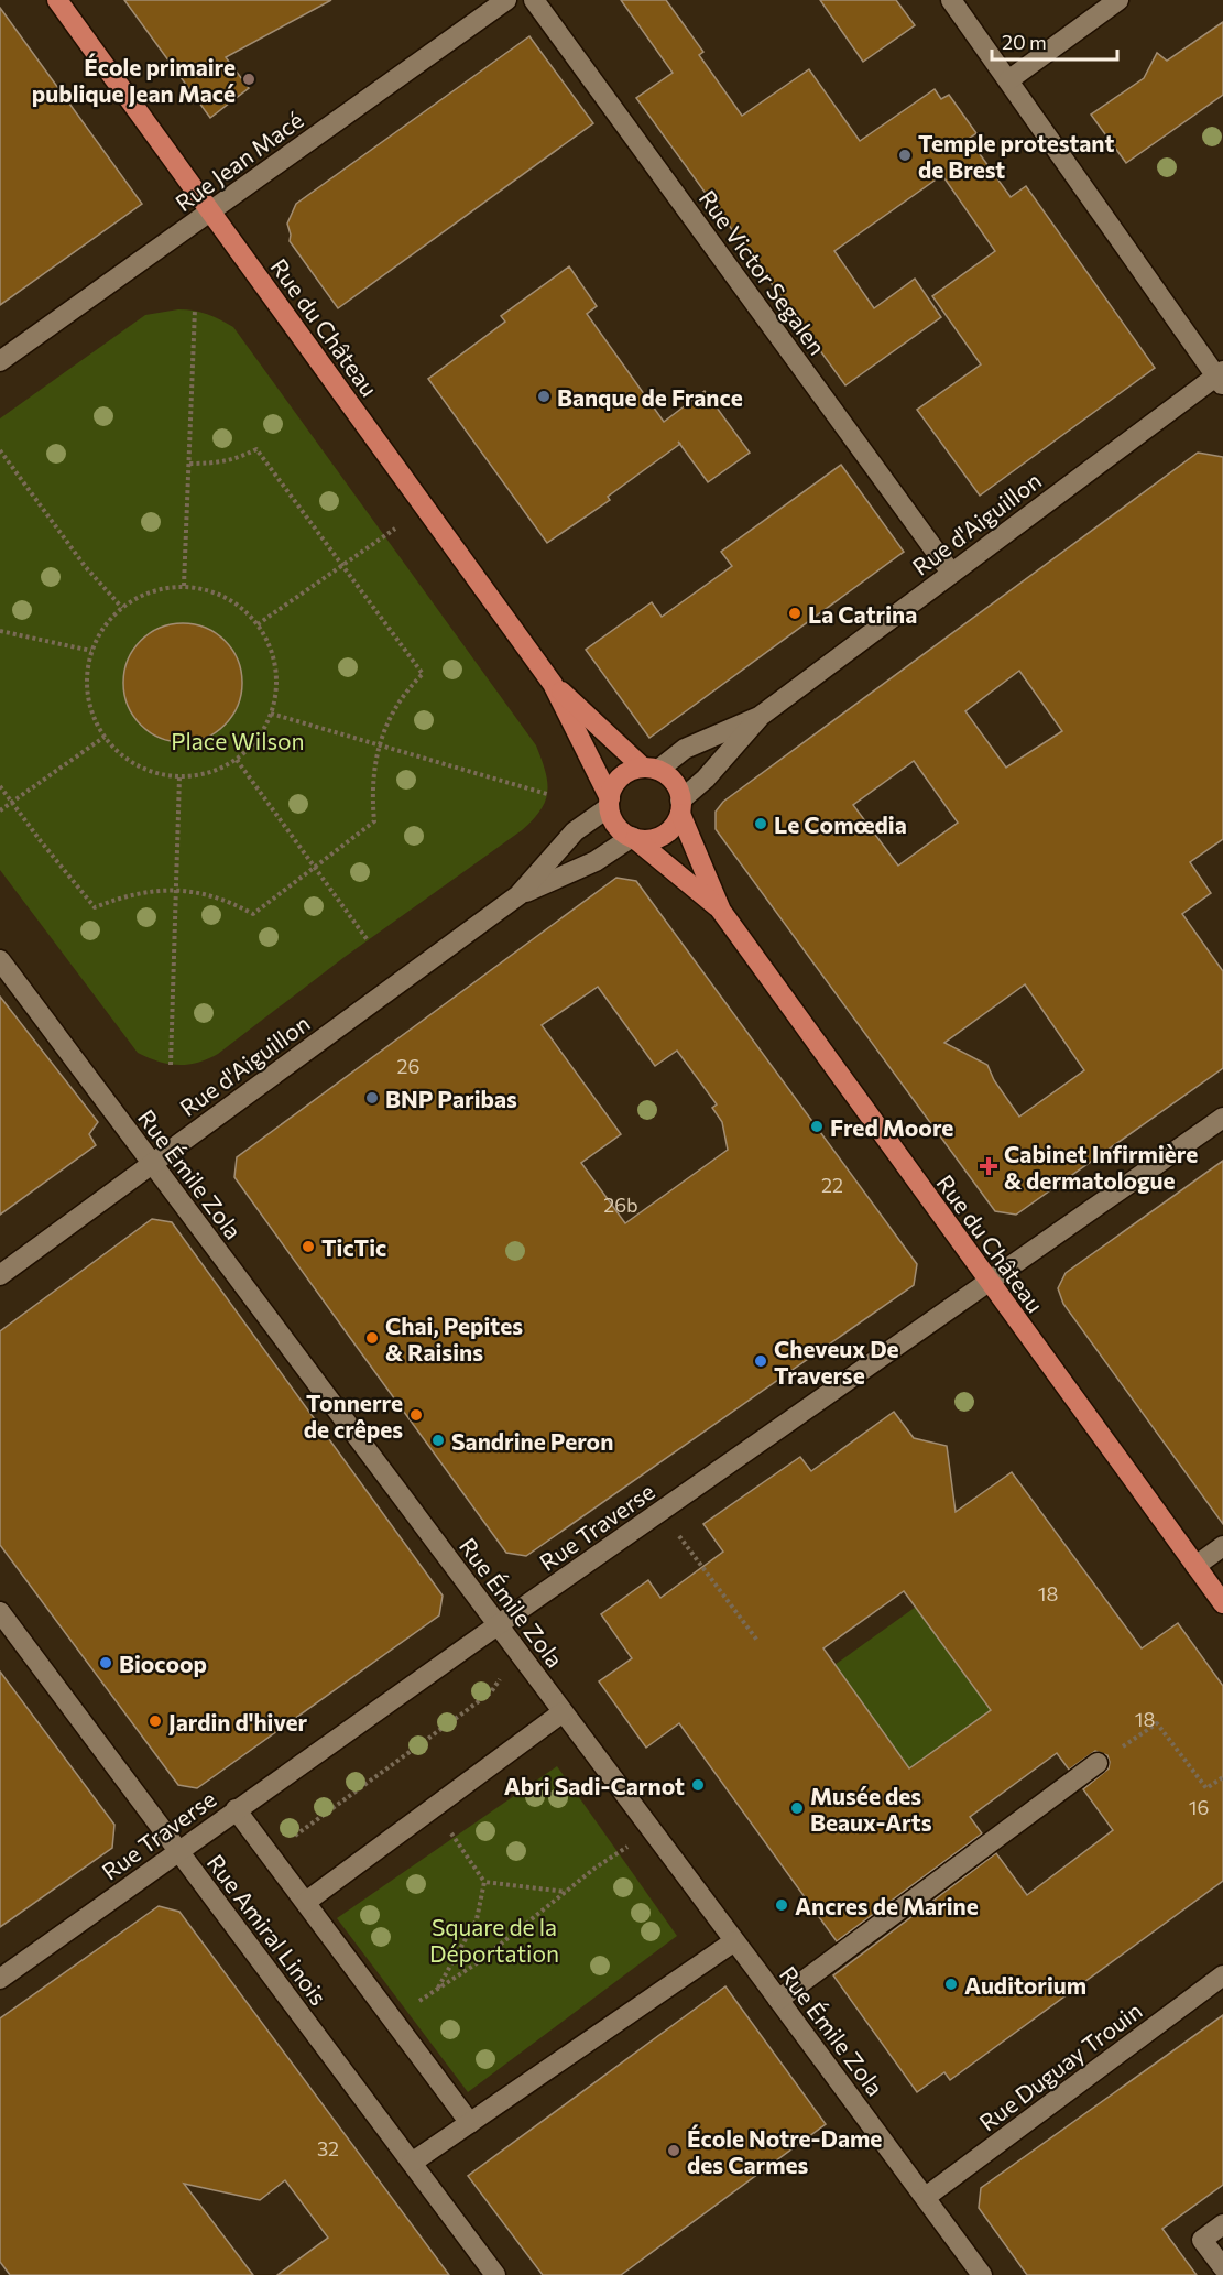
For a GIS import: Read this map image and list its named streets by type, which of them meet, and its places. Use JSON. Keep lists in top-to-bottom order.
{
  "streets": {
    "main road": ["Rue du Château"],
    "street": [
      "Rue Jean Macé",
      "Rue Victor Segalen",
      "Rue d'Aiguillon",
      "Rue Émile Zola",
      "Rue Traverse",
      "Rue Amiral Linois",
      "Rue Duguay Trouin"
    ]
  },
  "crossings": [
    ["Rue Jean Macé", "Rue du Château"],
    ["Rue Victor Segalen", "Rue d'Aiguillon"],
    ["Rue du Château", "Rue d'Aiguillon"],
    ["Rue du Château", "Rue Traverse"],
    ["Rue d'Aiguillon", "Rue Émile Zola"],
    ["Rue Émile Zola", "Rue Traverse"],
    ["Rue Émile Zola", "Rue Duguay Trouin"],
    ["Rue Traverse", "Rue Amiral Linois"]
  ],
  "parks": ["Place Wilson", "Square de la Déportation"],
  "places": {
    "other": [
      "École primaire publique Jean Macé",
      "Temple protestant de Brest",
      "Banque de France",
      "La Catrina",
      "Le Comœdia",
      "BNP Paribas",
      "Fred Moore",
      "TicTic",
      "Chai, Pepites & Raisins",
      "Cheveux De Traverse",
      "Tonnerre de crêpes",
      "Sandrine Peron",
      "Biocoop",
      "Jardin d'hiver",
      "Abri Sadi-Carnot",
      "Musée des Beaux-Arts",
      "Ancres de Marine",
      "Auditorium",
      "École Notre-Dame des Carmes"
    ],
    "health": ["Cabinet Infirmière & dermatologue"]
  },
  "house_numbers": [
    "26",
    "22",
    "26b",
    "18",
    "18",
    "16",
    "32"
  ],
  "scale_bar": "20 m"
}
